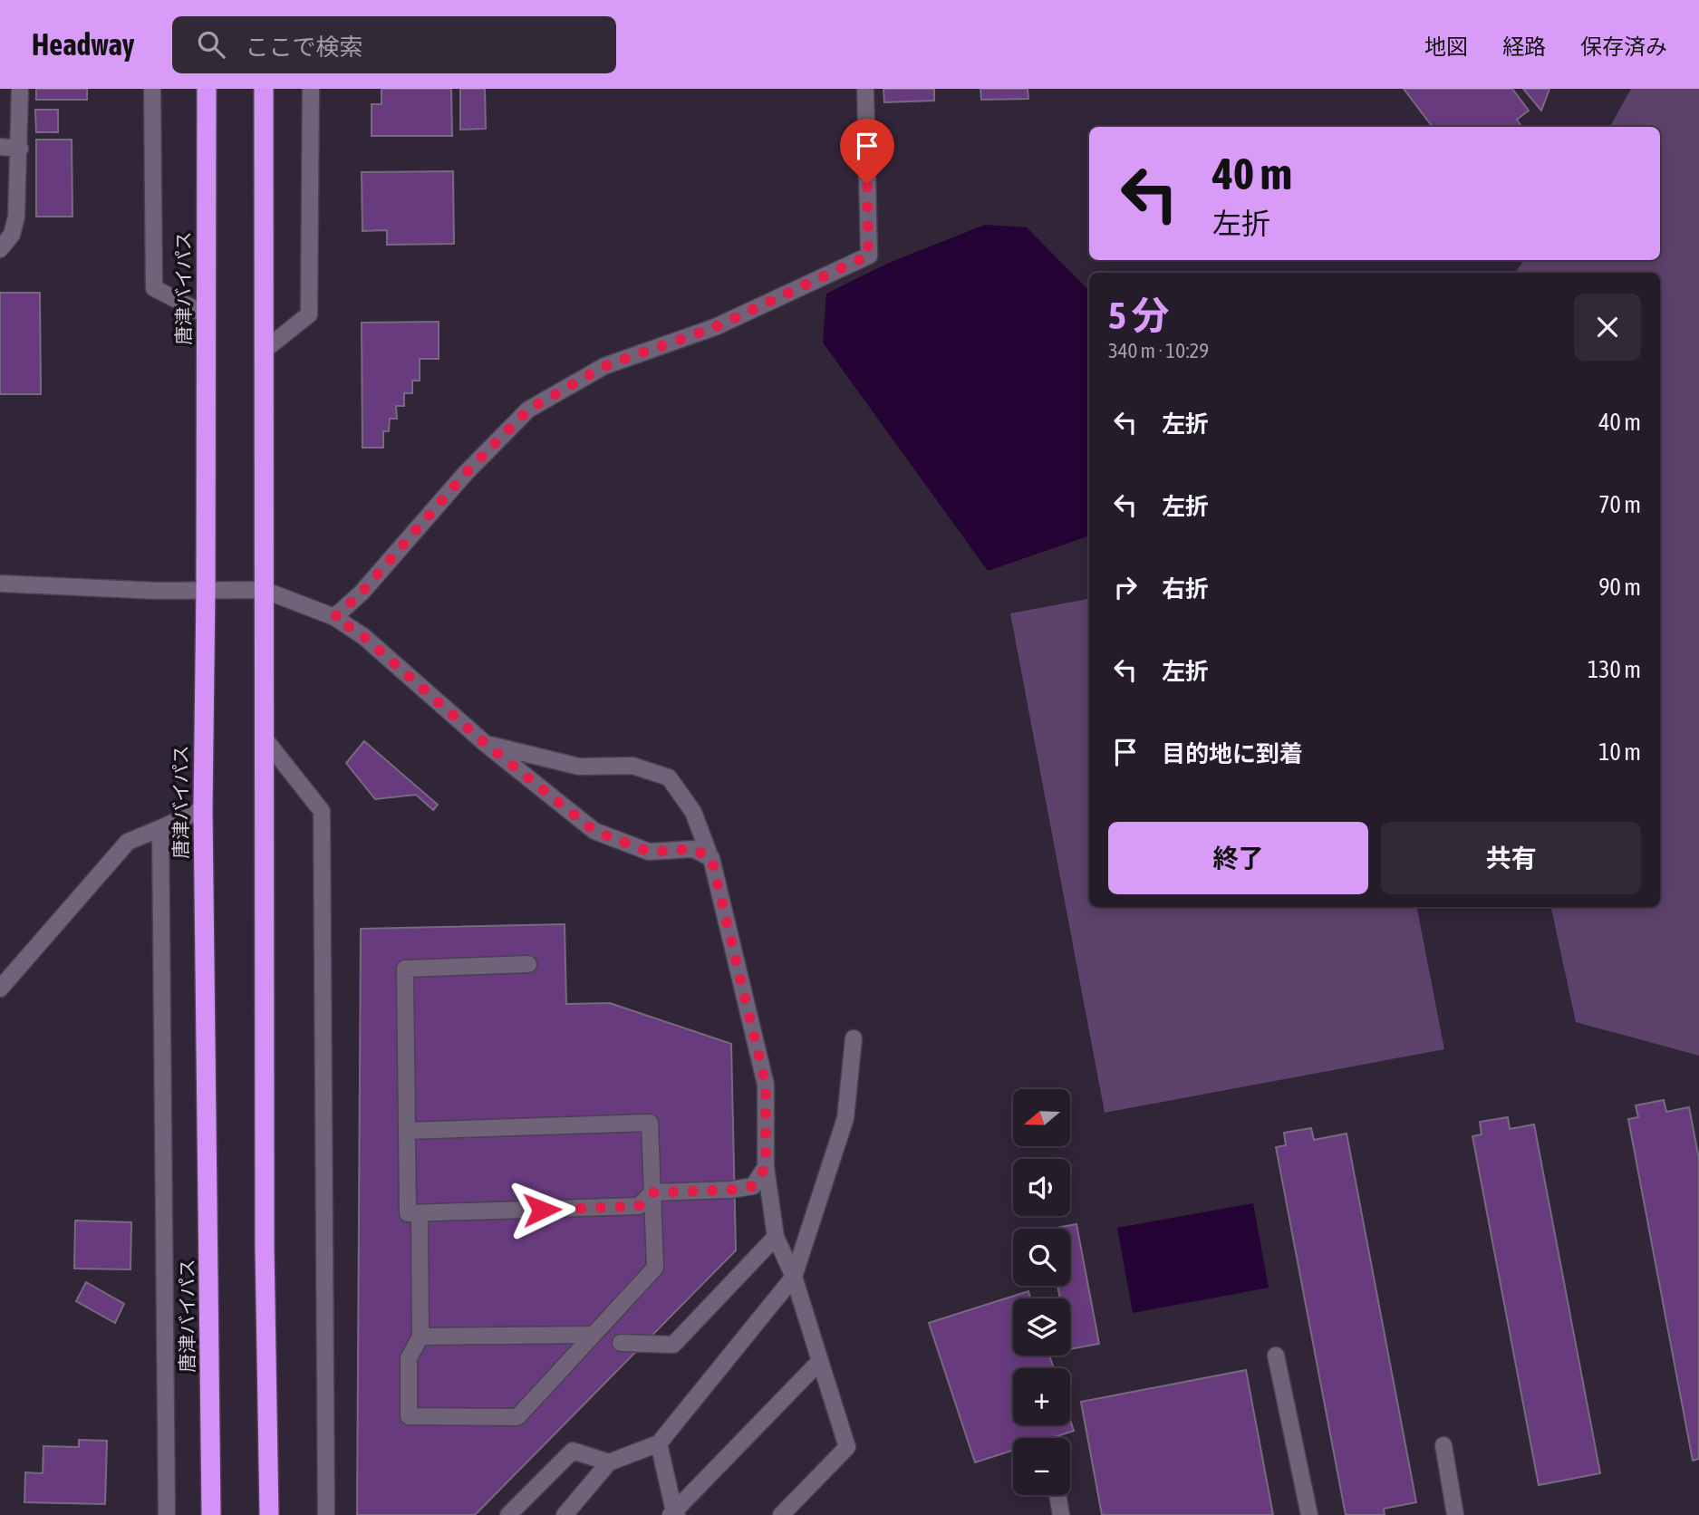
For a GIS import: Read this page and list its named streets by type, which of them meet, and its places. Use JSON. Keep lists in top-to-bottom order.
{
  "streets": {
    "highway": ["唐津バイパス"]
  },
  "north": "left",
  "page": {
    "header": "Headway",
    "search": "ここで検索",
    "nav": ["地図", "経路", "保存済み"],
    "turn": ["40 m", "左折"],
    "heading": ["5 分", "340 m · 10:29"],
    "list": [
      {
        "name": "左折",
        "value": "40 m"
      },
      {
        "name": "左折",
        "value": "70 m"
      },
      {
        "name": "右折",
        "value": "90 m"
      },
      {
        "name": "左折",
        "value": "130 m"
      },
      {
        "name": "目的地に到着",
        "value": "10 m"
      }
    ],
    "buttons": ["終了", "共有"],
    "map_buttons": ["+", "−"]
  }
}
